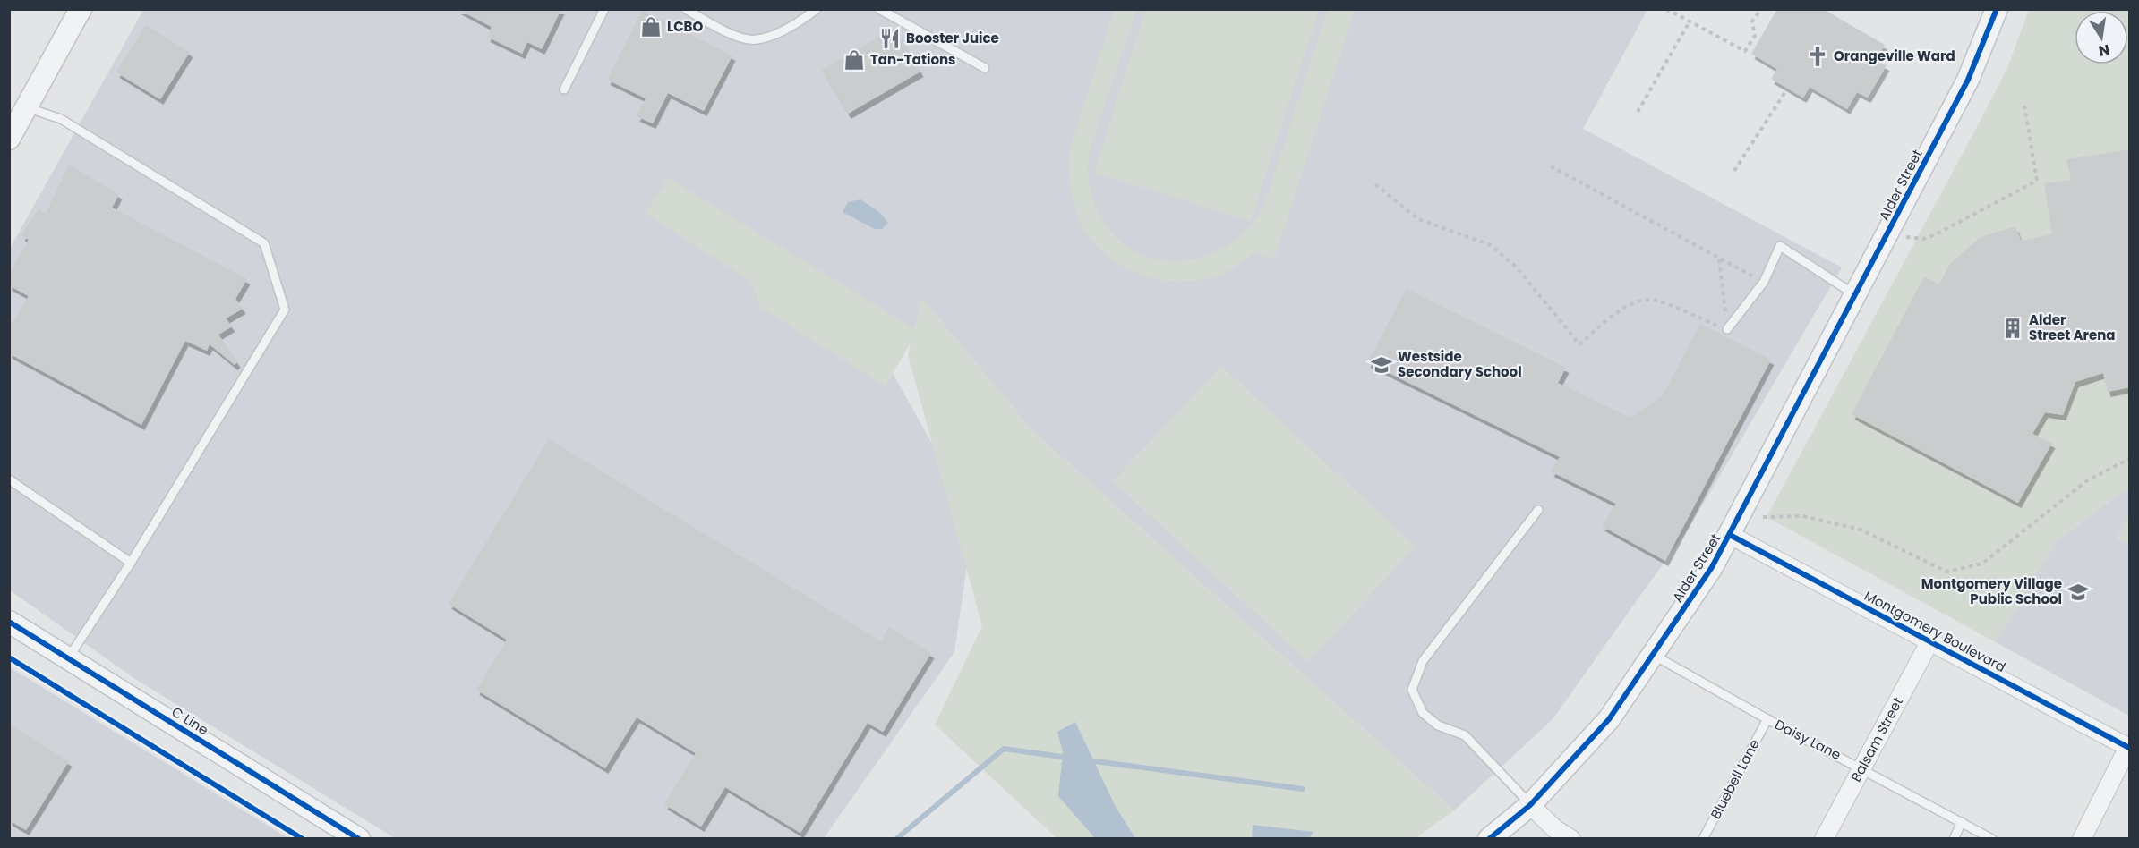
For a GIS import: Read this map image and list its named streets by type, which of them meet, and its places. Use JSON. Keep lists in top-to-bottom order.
{
  "streets": {
    "street": [
      "Alder Street",
      "Montgomery Boulevard",
      "C Line",
      "Balsam Street"
    ],
    "lane": ["Daisy Lane", "Bluebell Lane"]
  },
  "crossings": [
    ["Alder Street", "Montgomery Boulevard"],
    ["Alder Street", "Daisy Lane"],
    ["Montgomery Boulevard", "Balsam Street"],
    ["Daisy Lane", "Balsam Street"],
    ["Daisy Lane", "Bluebell Lane"]
  ],
  "places": {
    "shop": ["LCBO", "Tan-Tations"],
    "restaurant": ["Booster Juice"],
    "church": ["Orangeville Ward"],
    "building": ["Alder Street Arena"],
    "school or university": ["Westside Secondary School", "Montgomery Village Public School"]
  },
  "north": "bottom"
}
